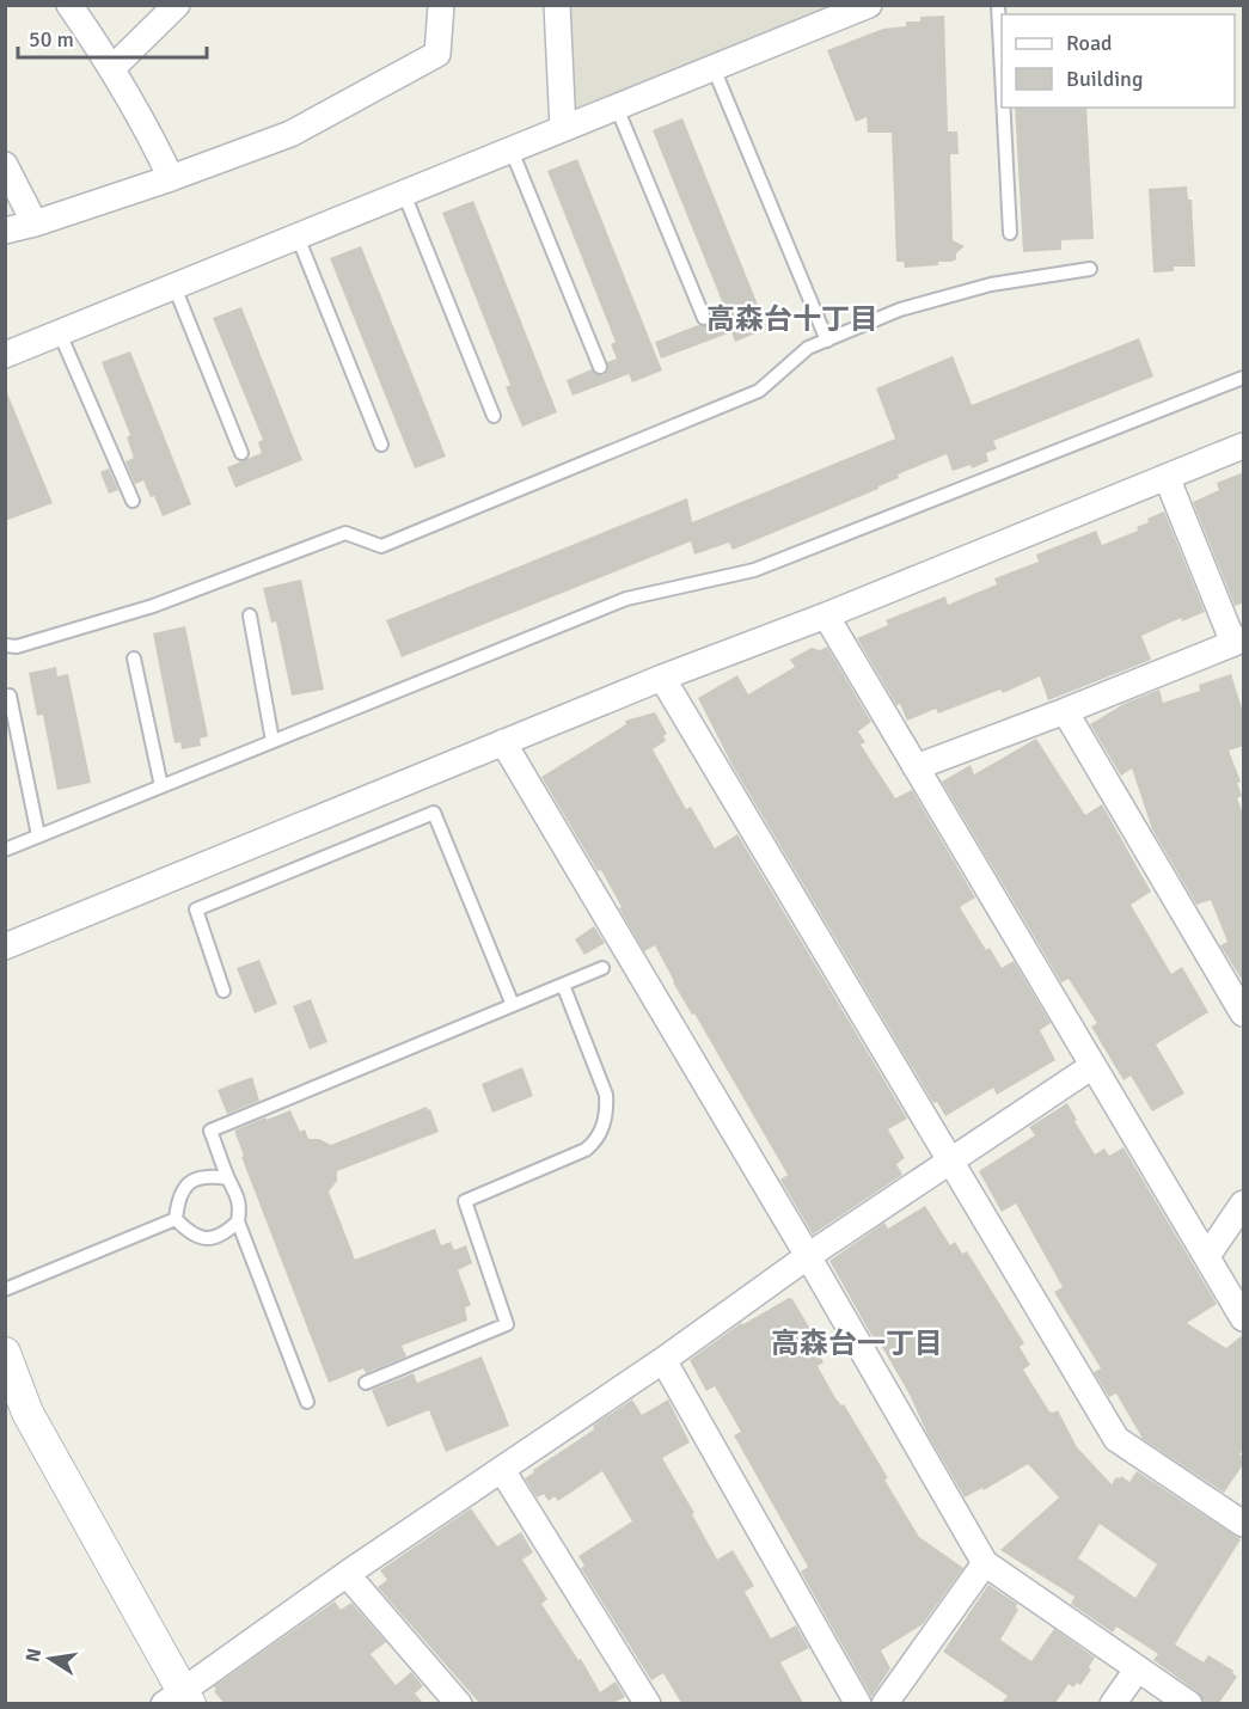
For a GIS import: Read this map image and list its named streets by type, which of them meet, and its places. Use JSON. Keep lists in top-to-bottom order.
{
  "districts": ["高森台十丁目", "高森台一丁目"],
  "legend": ["Road", "Building"],
  "scale_bar": "50 m",
  "north": "left"
}
